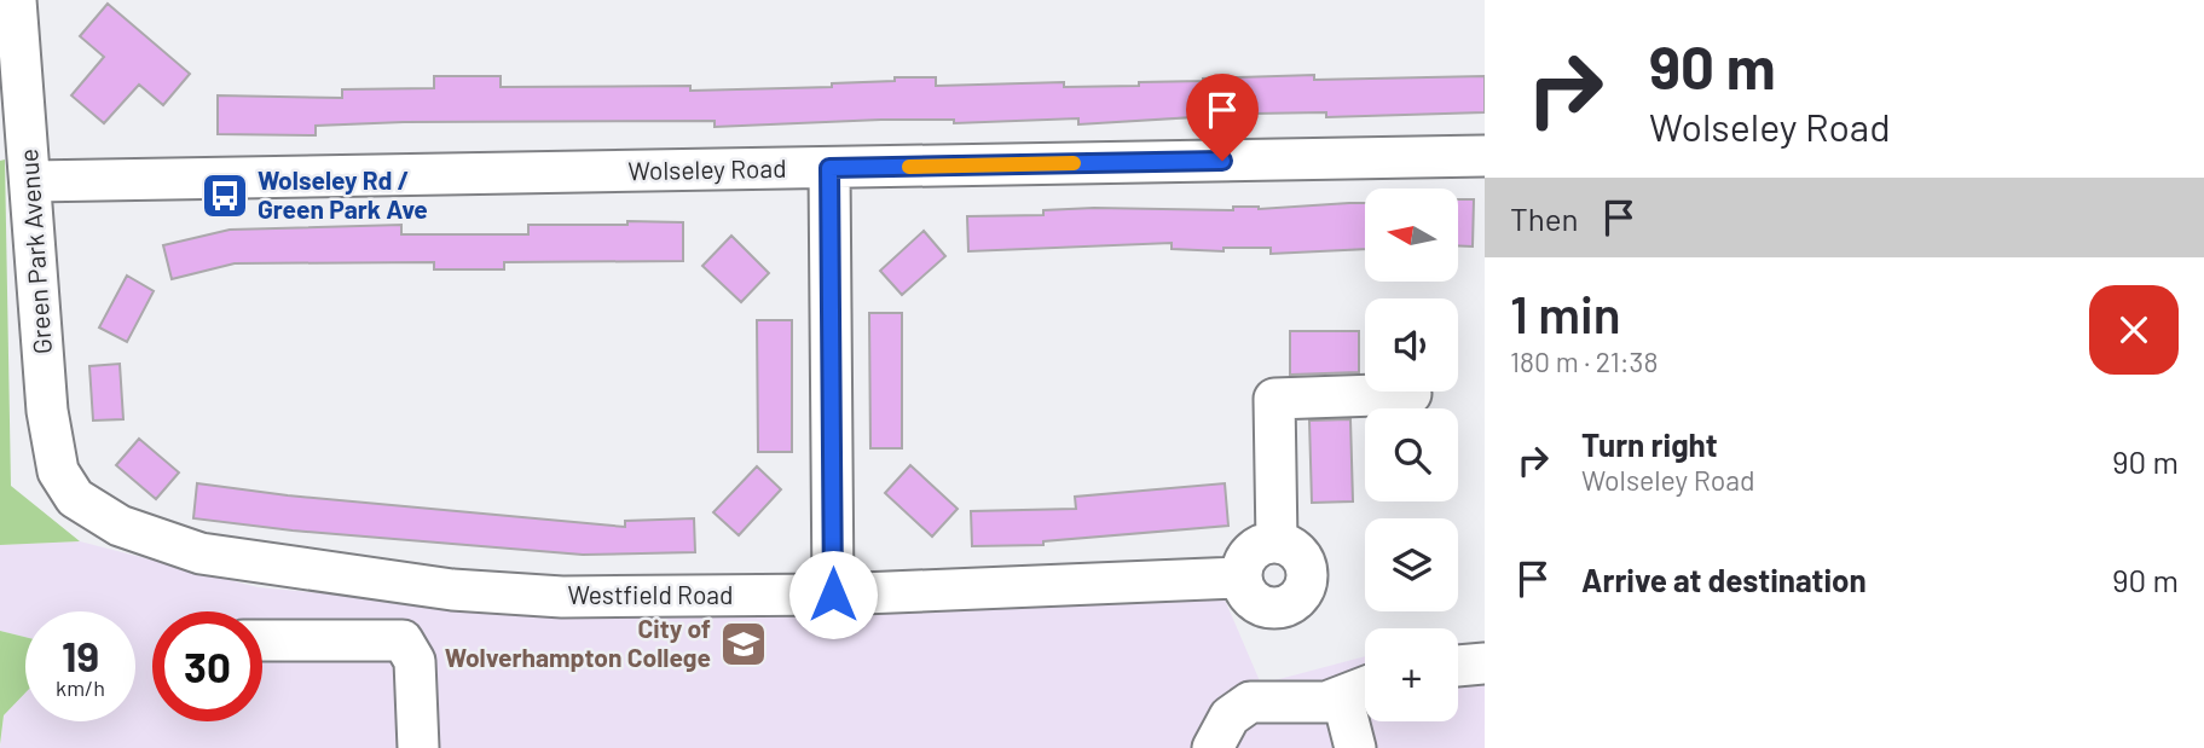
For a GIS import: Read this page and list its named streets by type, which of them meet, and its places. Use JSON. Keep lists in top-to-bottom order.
{
  "streets": {
    "street": ["Wolseley Road", "Green Park Avenue", "Westfield Road"]
  },
  "crossings": [
    ["Wolseley Road", "Green Park Avenue"],
    ["Green Park Avenue", "Westfield Road"]
  ],
  "places": {
    "bus stop": ["Wolseley Rd / Green Park Ave"],
    "school or university": ["City of Wolverhampton College"]
  },
  "north": "left",
  "page": {
    "turn": ["90 m", "Wolseley Road"],
    "then": "Then",
    "map_buttons": "+",
    "heading": ["1 min", "180 m · 21:38"],
    "list": [
      {
        "name": "Turn right",
        "note": "Wolseley Road",
        "value": "90 m"
      },
      {
        "name": "Arrive at destination",
        "value": "90 m"
      }
    ],
    "speed": "19 km/h",
    "limit": "30"
  }
}
